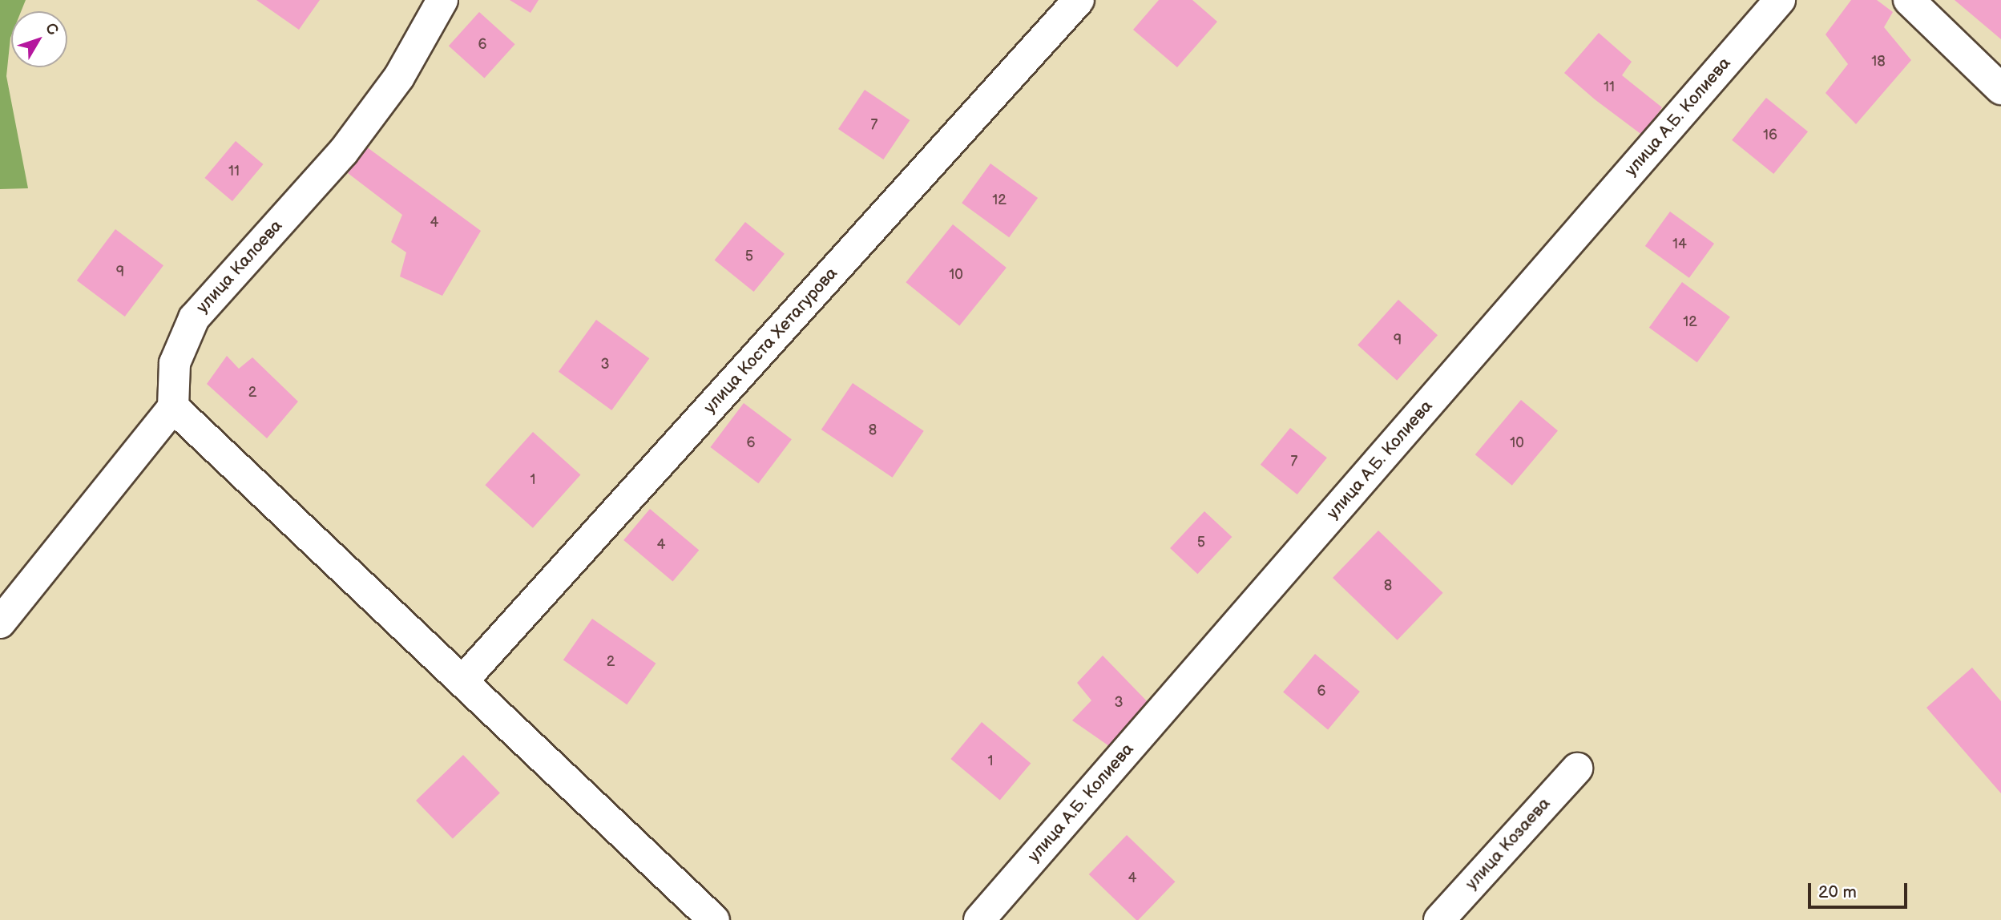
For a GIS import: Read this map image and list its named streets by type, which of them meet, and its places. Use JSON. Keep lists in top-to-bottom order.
{
  "streets": {
    "street": [
      "улица А.Б. Колиева",
      "улица Калоева",
      "улица Коста Хетагурова",
      "улица Козаева"
    ]
  },
  "house_numbers": [
    "6",
    "18",
    "11",
    "7",
    "16",
    "11",
    "12",
    "4",
    "14",
    "5",
    "9",
    "10",
    "12",
    "9",
    "3",
    "2",
    "8",
    "6",
    "10",
    "7",
    "1",
    "5",
    "4",
    "8",
    "2",
    "6",
    "3",
    "1",
    "4"
  ],
  "scale_bar": "20 m",
  "north": "top right"
}
